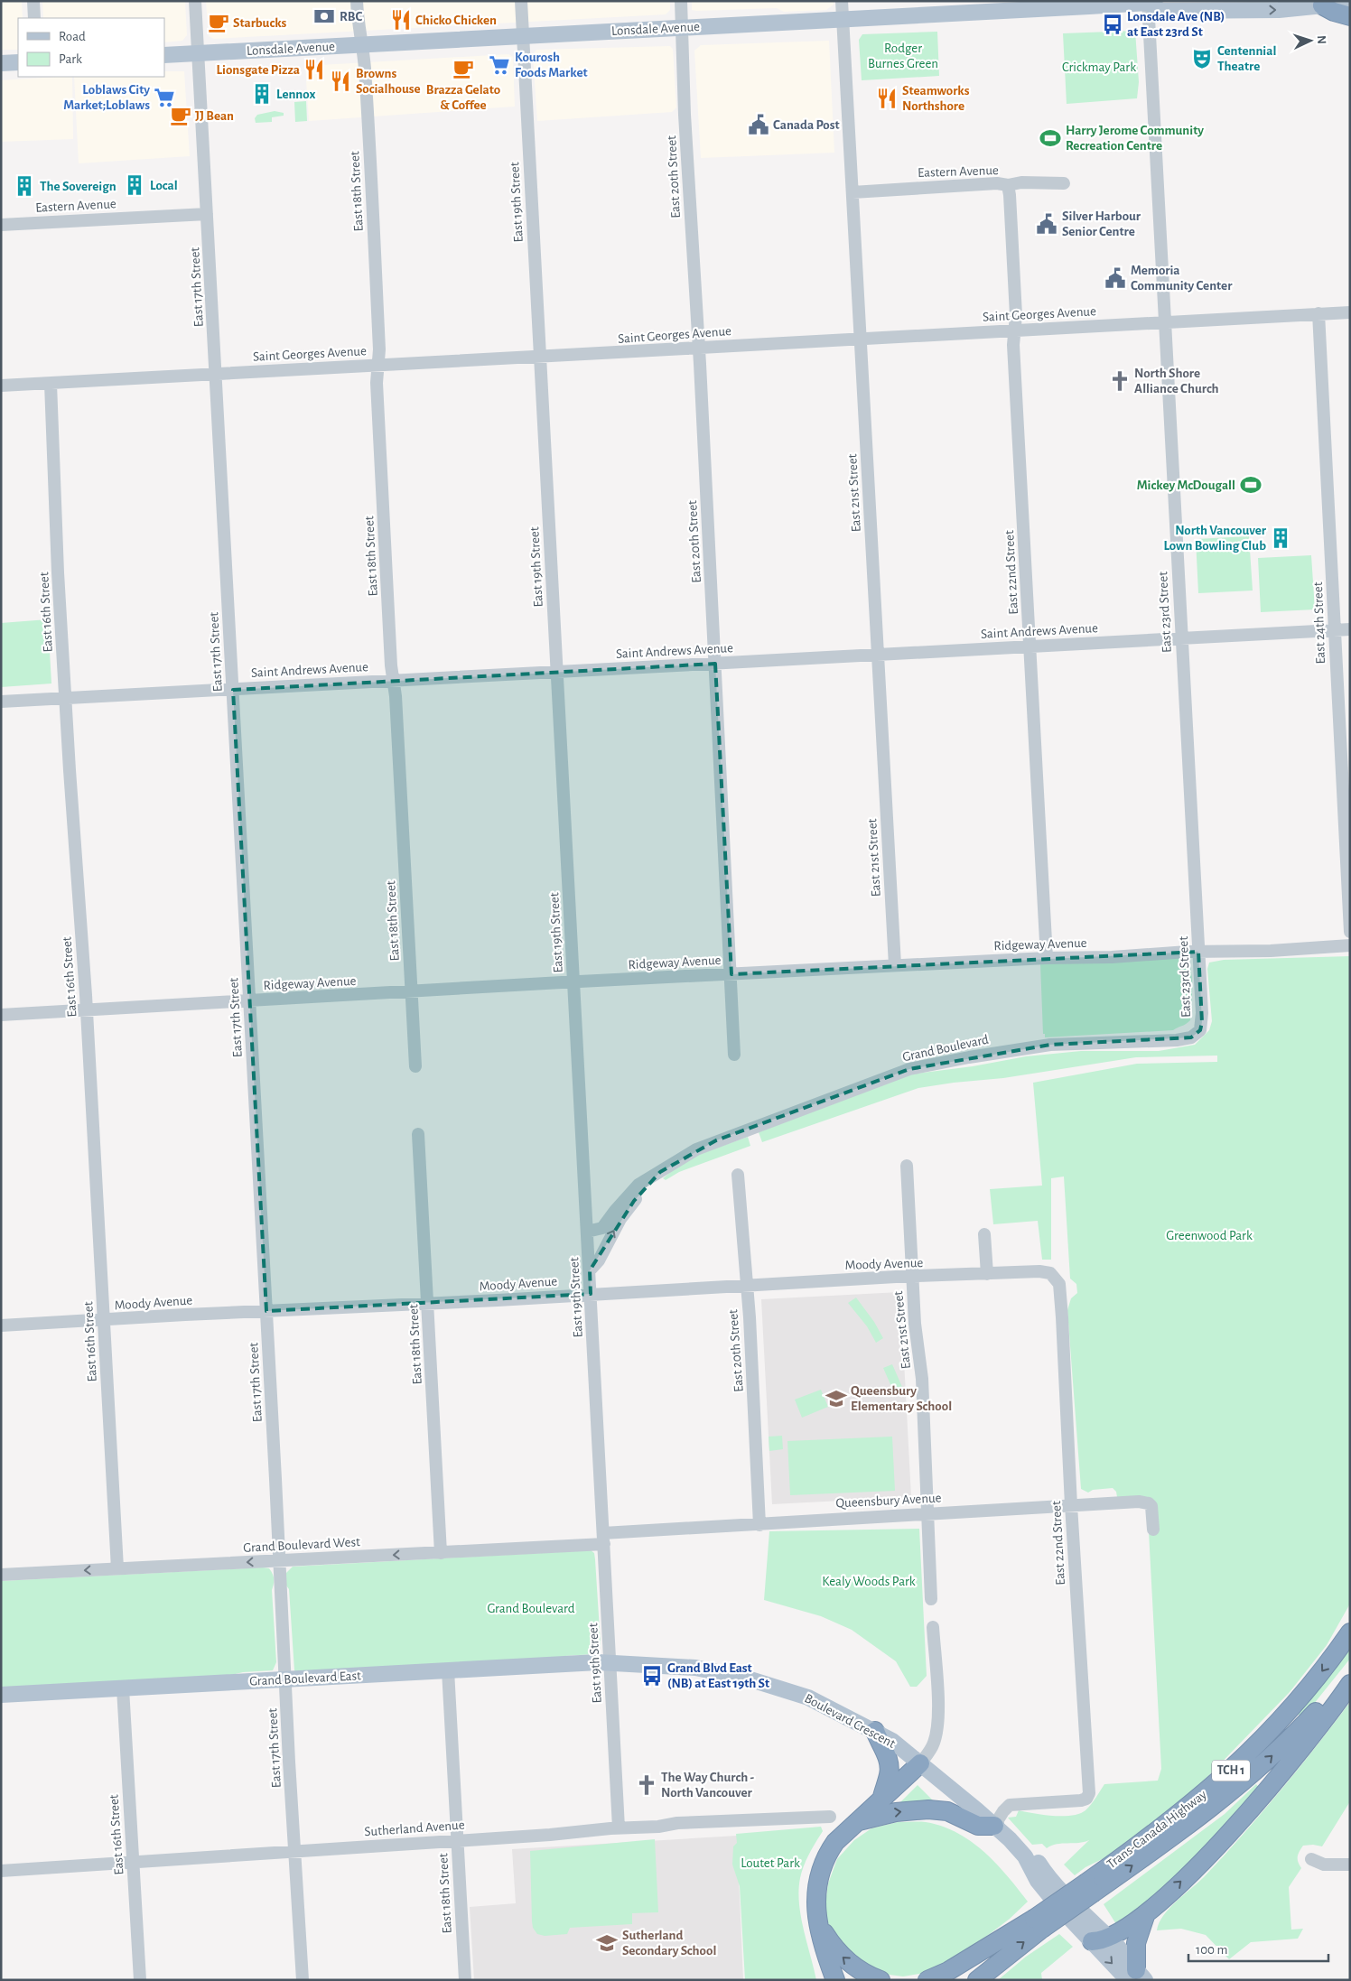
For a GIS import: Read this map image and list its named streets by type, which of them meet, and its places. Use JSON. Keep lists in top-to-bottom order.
{
  "streets": {
    "highway": ["TCH 1", "Trans-Canada Highway"],
    "main road": ["Lonsdale Avenue", "Grand Boulevard East", "Boulevard Crescent"],
    "street": [
      "Eastern Avenue",
      "East 20th Street",
      "East 18th Street",
      "East 19th Street",
      "East 17th Street",
      "Saint Georges Avenue",
      "East 21st Street",
      "East 22nd Street",
      "East 16th Street",
      "East 23rd Street",
      "East 24th Street",
      "Saint Andrews Avenue",
      "Ridgeway Avenue",
      "Grand Boulevard",
      "Moody Avenue",
      "Queensbury Avenue",
      "Grand Boulevard West",
      "Sutherland Avenue"
    ]
  },
  "crossings": [
    ["Lonsdale Avenue", "East 20th Street"],
    ["Lonsdale Avenue", "East 18th Street"],
    ["Lonsdale Avenue", "East 19th Street"],
    ["Lonsdale Avenue", "East 17th Street"],
    ["Lonsdale Avenue", "East 21st Street"],
    ["Lonsdale Avenue", "East 23rd Street"],
    ["Eastern Avenue", "East 17th Street"],
    ["Eastern Avenue", "East 21st Street"],
    ["Eastern Avenue", "East 22nd Street"],
    ["East 20th Street", "Saint Georges Avenue"],
    ["East 20th Street", "Saint Andrews Avenue"],
    ["East 20th Street", "Ridgeway Avenue"],
    ["East 20th Street", "Moody Avenue"],
    ["East 20th Street", "Queensbury Avenue"],
    ["East 18th Street", "Saint Georges Avenue"],
    ["East 18th Street", "Saint Andrews Avenue"],
    ["East 18th Street", "Ridgeway Avenue"],
    ["East 18th Street", "Moody Avenue"],
    ["East 18th Street", "Grand Boulevard West"],
    ["East 18th Street", "Grand Boulevard East"],
    ["East 18th Street", "Sutherland Avenue"],
    ["East 19th Street", "Saint Georges Avenue"],
    ["East 19th Street", "Saint Andrews Avenue"],
    ["East 19th Street", "Ridgeway Avenue"],
    ["East 19th Street", "Grand Boulevard"],
    ["East 19th Street", "Moody Avenue"],
    ["East 19th Street", "Queensbury Avenue"],
    ["East 19th Street", "Grand Boulevard West"],
    ["East 19th Street", "Grand Boulevard East"],
    ["East 19th Street", "Boulevard Crescent"],
    ["East 19th Street", "Sutherland Avenue"],
    ["East 17th Street", "Saint Georges Avenue"],
    ["East 17th Street", "Saint Andrews Avenue"],
    ["East 17th Street", "Ridgeway Avenue"],
    ["East 17th Street", "Moody Avenue"],
    ["East 17th Street", "Grand Boulevard West"],
    ["East 17th Street", "Grand Boulevard East"],
    ["East 17th Street", "Sutherland Avenue"],
    ["Saint Georges Avenue", "East 21st Street"],
    ["Saint Georges Avenue", "East 22nd Street"],
    ["Saint Georges Avenue", "East 16th Street"],
    ["Saint Georges Avenue", "East 23rd Street"],
    ["Saint Georges Avenue", "East 24th Street"],
    ["East 21st Street", "Saint Andrews Avenue"],
    ["East 21st Street", "Ridgeway Avenue"],
    ["East 21st Street", "Moody Avenue"],
    ["East 21st Street", "Queensbury Avenue"],
    ["East 22nd Street", "Saint Andrews Avenue"],
    ["East 22nd Street", "Ridgeway Avenue"],
    ["East 22nd Street", "Moody Avenue"],
    ["East 22nd Street", "Queensbury Avenue"],
    ["East 22nd Street", "Boulevard Crescent"],
    ["East 16th Street", "Saint Andrews Avenue"],
    ["East 16th Street", "Ridgeway Avenue"],
    ["East 16th Street", "Moody Avenue"],
    ["East 16th Street", "Grand Boulevard West"],
    ["East 16th Street", "Grand Boulevard East"],
    ["East 16th Street", "Sutherland Avenue"],
    ["East 23rd Street", "Saint Andrews Avenue"],
    ["East 23rd Street", "Ridgeway Avenue"],
    ["East 23rd Street", "Grand Boulevard"],
    ["East 24th Street", "Saint Andrews Avenue"],
    ["Queensbury Avenue", "Grand Boulevard West"],
    ["Grand Boulevard East", "Boulevard Crescent"],
    ["Boulevard Crescent", "Trans-Canada Highway"]
  ],
  "one_way": ["Grand Boulevard West"],
  "parks": [
    "Rodger Burnes Green",
    "Crickmay Park",
    "Greenwood Park",
    "Kealy Woods Park",
    "Grand Boulevard",
    "Loutet Park"
  ],
  "places": {
    "bank": ["RBC"],
    "restaurant": [
      "Chicko Chicken",
      "Lionsgate Pizza",
      "Browns Socialhouse",
      "Steamworks Northshore"
    ],
    "cafe": ["Starbucks", "Brazza Gelato & Coffee", "JJ Bean"],
    "bus stop": ["Lonsdale Ave (NB) at East 23rd St", "Grand Blvd East (NB) at East 19th St"],
    "theatre": ["Centennial Theatre"],
    "supermarket": ["Kourosh Foods Market", "Loblaws City Market;Loblaws"],
    "building": [
      "Lennox",
      "Local",
      "The Sovereign",
      "North Vancouver Lown Bowling Club"
    ],
    "public building": ["Canada Post", "Silver Harbour Senior Centre", "Memoria Community Center"],
    "sports": ["Harry Jerome Community Recreation Centre", "Mickey McDougall"],
    "church": ["North Shore Alliance Church", "The Way Church - North Vancouver"],
    "school or university": ["Queensbury Elementary School", "Sutherland Secondary School"]
  },
  "legend": ["Road", "Park"],
  "scale_bar": "100 m",
  "north": "right"
}
